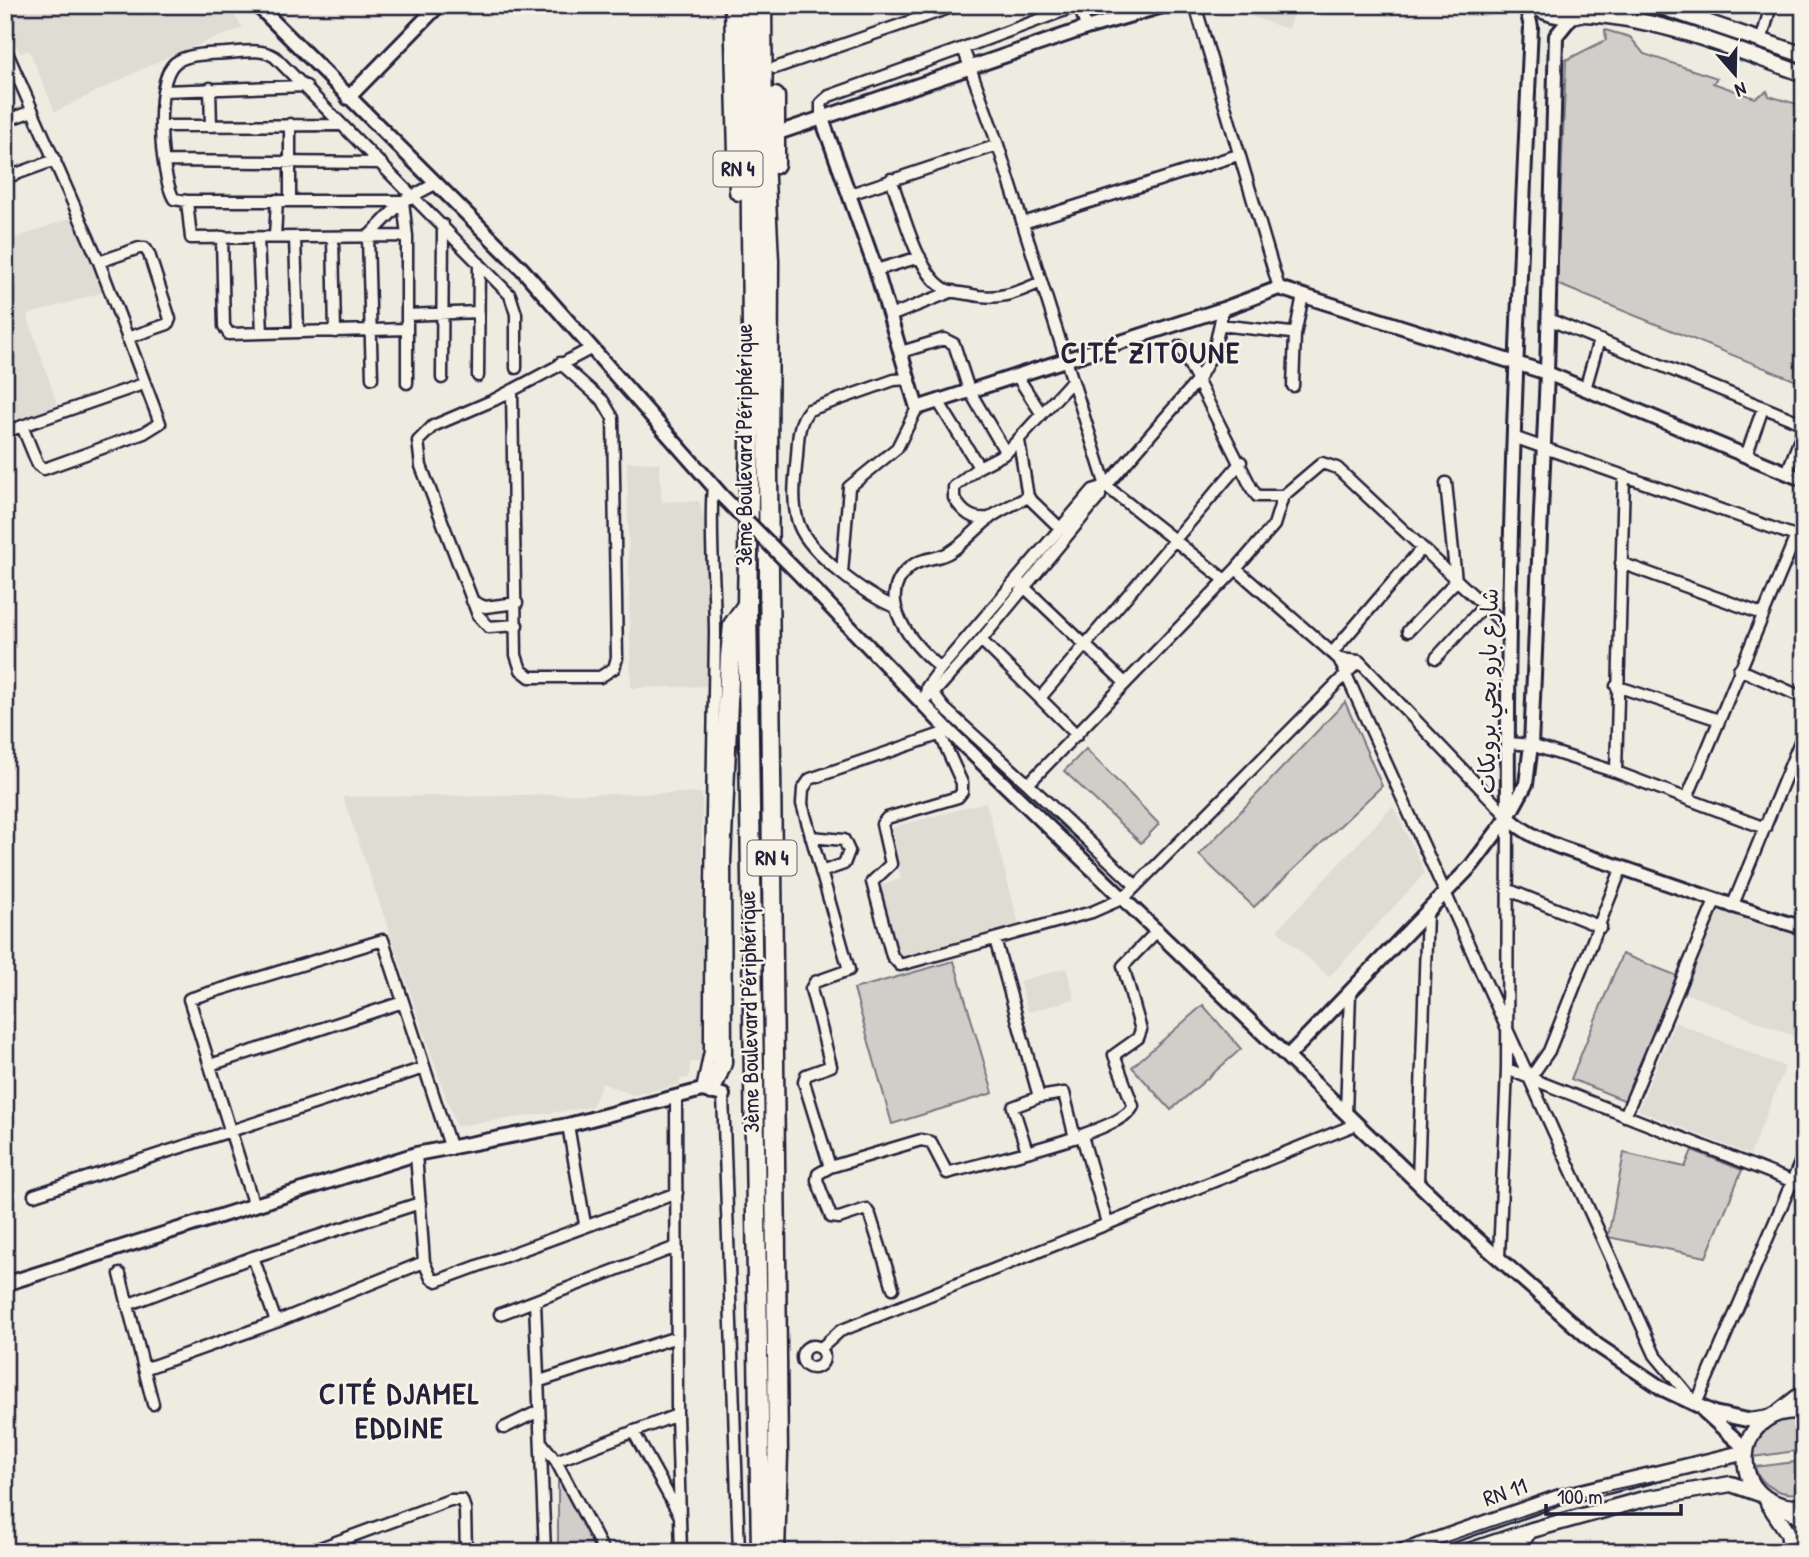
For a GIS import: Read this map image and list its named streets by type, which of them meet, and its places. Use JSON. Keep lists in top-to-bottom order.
{
  "streets": {
    "highway": ["RN 4", "3ème Boulevard Périphérique"],
    "main road": ["شارع بارو يحي برويكات", "RN 11"]
  },
  "crossings": [
    ["RN 4", "3ème Boulevard Périphérique"]
  ],
  "districts": ["CITÉ ZITOUNE", "CITÉ DJAMEL EDDINE"],
  "scale_bar": "100 m",
  "north": "bottom"
}
